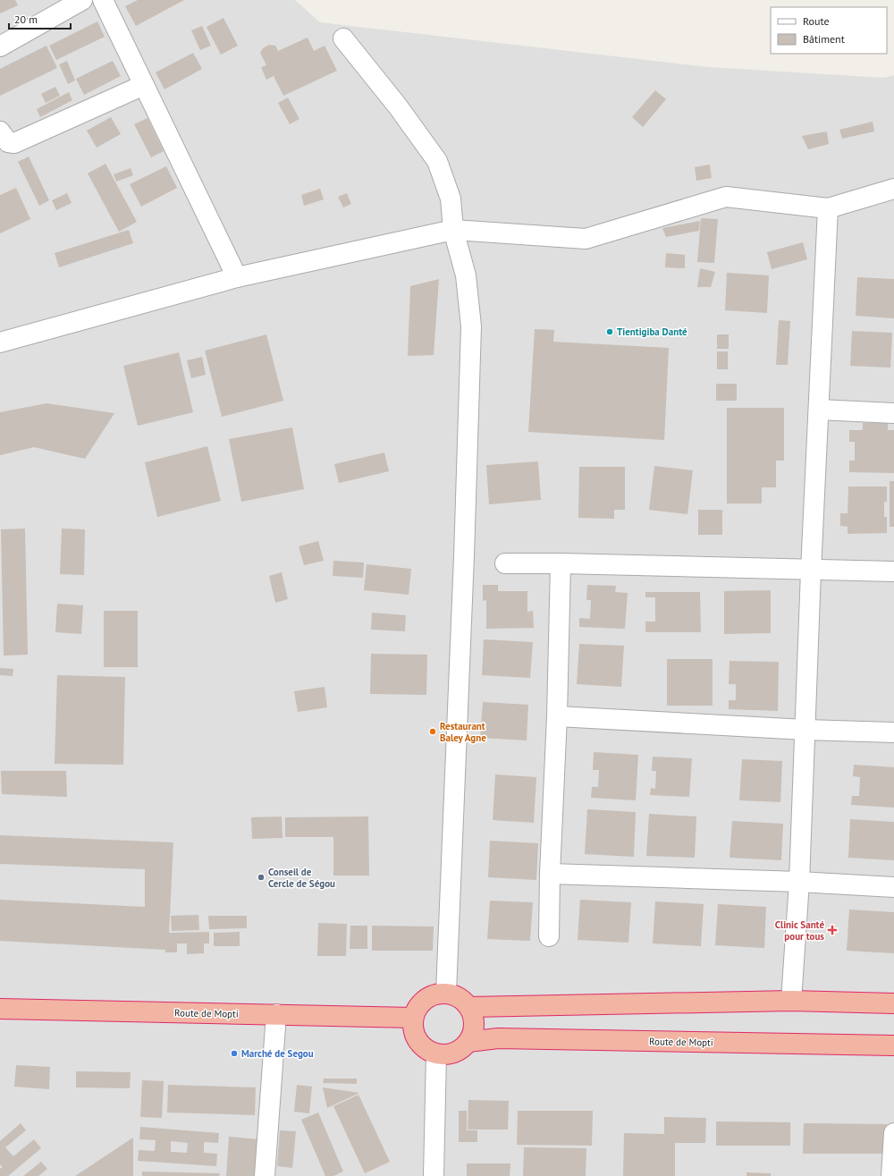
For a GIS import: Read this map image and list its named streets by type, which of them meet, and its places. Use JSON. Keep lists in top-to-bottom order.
{
  "streets": {
    "highway": ["Route de Mopti"]
  },
  "places": {
    "other": [
      "Tientigiba Danté",
      "Restaurant Baley Agne",
      "Conseil de Cercle de Ségou",
      "Marché de Segou"
    ],
    "health": ["Clinic Santé pour tous"]
  },
  "legend": ["Route", "Bâtiment"],
  "scale_bar": "20 m"
}
